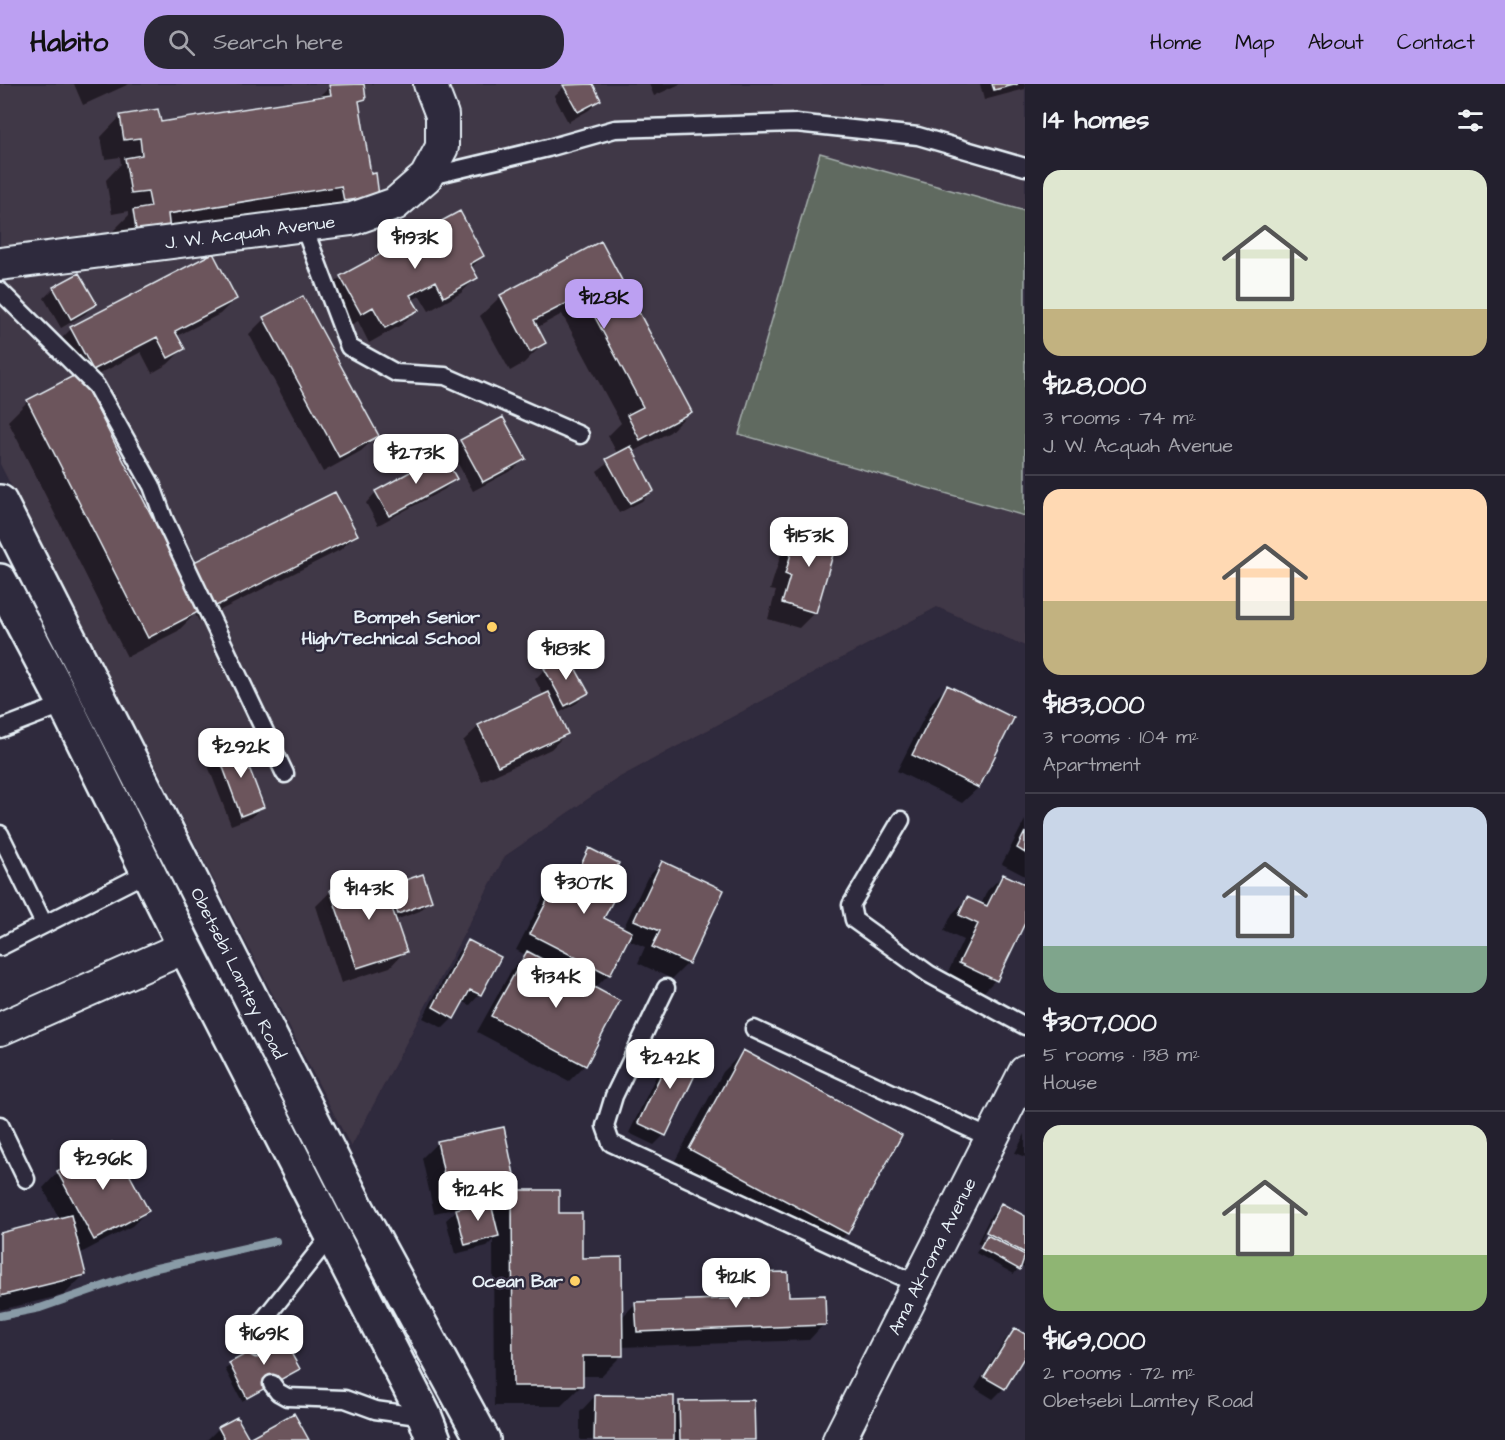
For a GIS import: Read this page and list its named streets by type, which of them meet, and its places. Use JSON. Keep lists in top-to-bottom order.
{
  "streets": {
    "main road": ["Obetsebi Lamtey Road"],
    "street": ["J. W. Acquah Avenue", "Ama Akroma Avenue"]
  },
  "places": ["Bompeh Senior High/Technical School", "Ocean Bar"],
  "page": {
    "header": "Habito",
    "search": "Search here",
    "nav": [
      "Home",
      "Map",
      "About",
      "Contact"
    ],
    "heading": "14 homes",
    "list": [
      {
        "name": "$128,000",
        "note": "3 rooms · 74 m² · J. W. Acquah Avenue"
      },
      {
        "name": "$183,000",
        "note": "3 rooms · 104 m² · Apartment"
      },
      {
        "name": "$307,000",
        "note": "5 rooms · 138 m² · House"
      },
      {
        "name": "$169,000",
        "note": "2 rooms · 72 m² · Obetsebi Lamtey Road"
      }
    ],
    "price": [
      "$193K",
      "$128K",
      "$273K",
      "$153K",
      "$183K",
      "$292K",
      "$307K",
      "$143K",
      "$134K",
      "$242K",
      "$296K",
      "$124K",
      "$121K",
      "$169K"
    ]
  }
}
